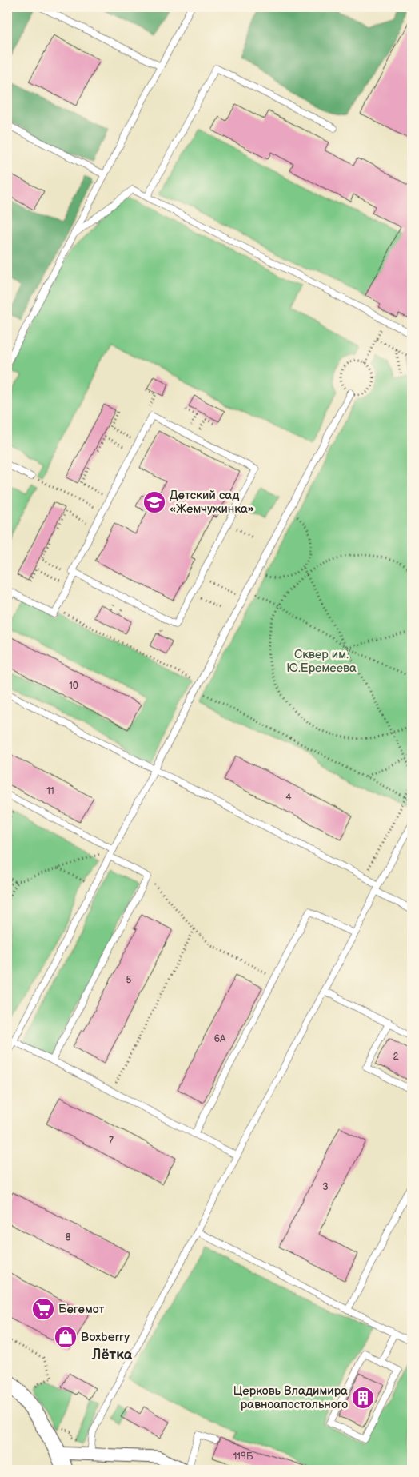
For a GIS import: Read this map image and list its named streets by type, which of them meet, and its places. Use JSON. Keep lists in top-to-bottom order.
{
  "districts": ["Лётка"],
  "parks": ["Сквер им. Ю.Еремеева"],
  "places": {
    "school or university": ["Детский сад «Жемчужинка»"],
    "supermarket": ["Бегемот"],
    "shop": ["Boxberry"],
    "building": ["Церковь Владимира равноапостольного"]
  },
  "house_numbers": [
    "10",
    "11",
    "4",
    "5",
    "6А",
    "2",
    "7",
    "3",
    "8",
    "119Б"
  ]
}
